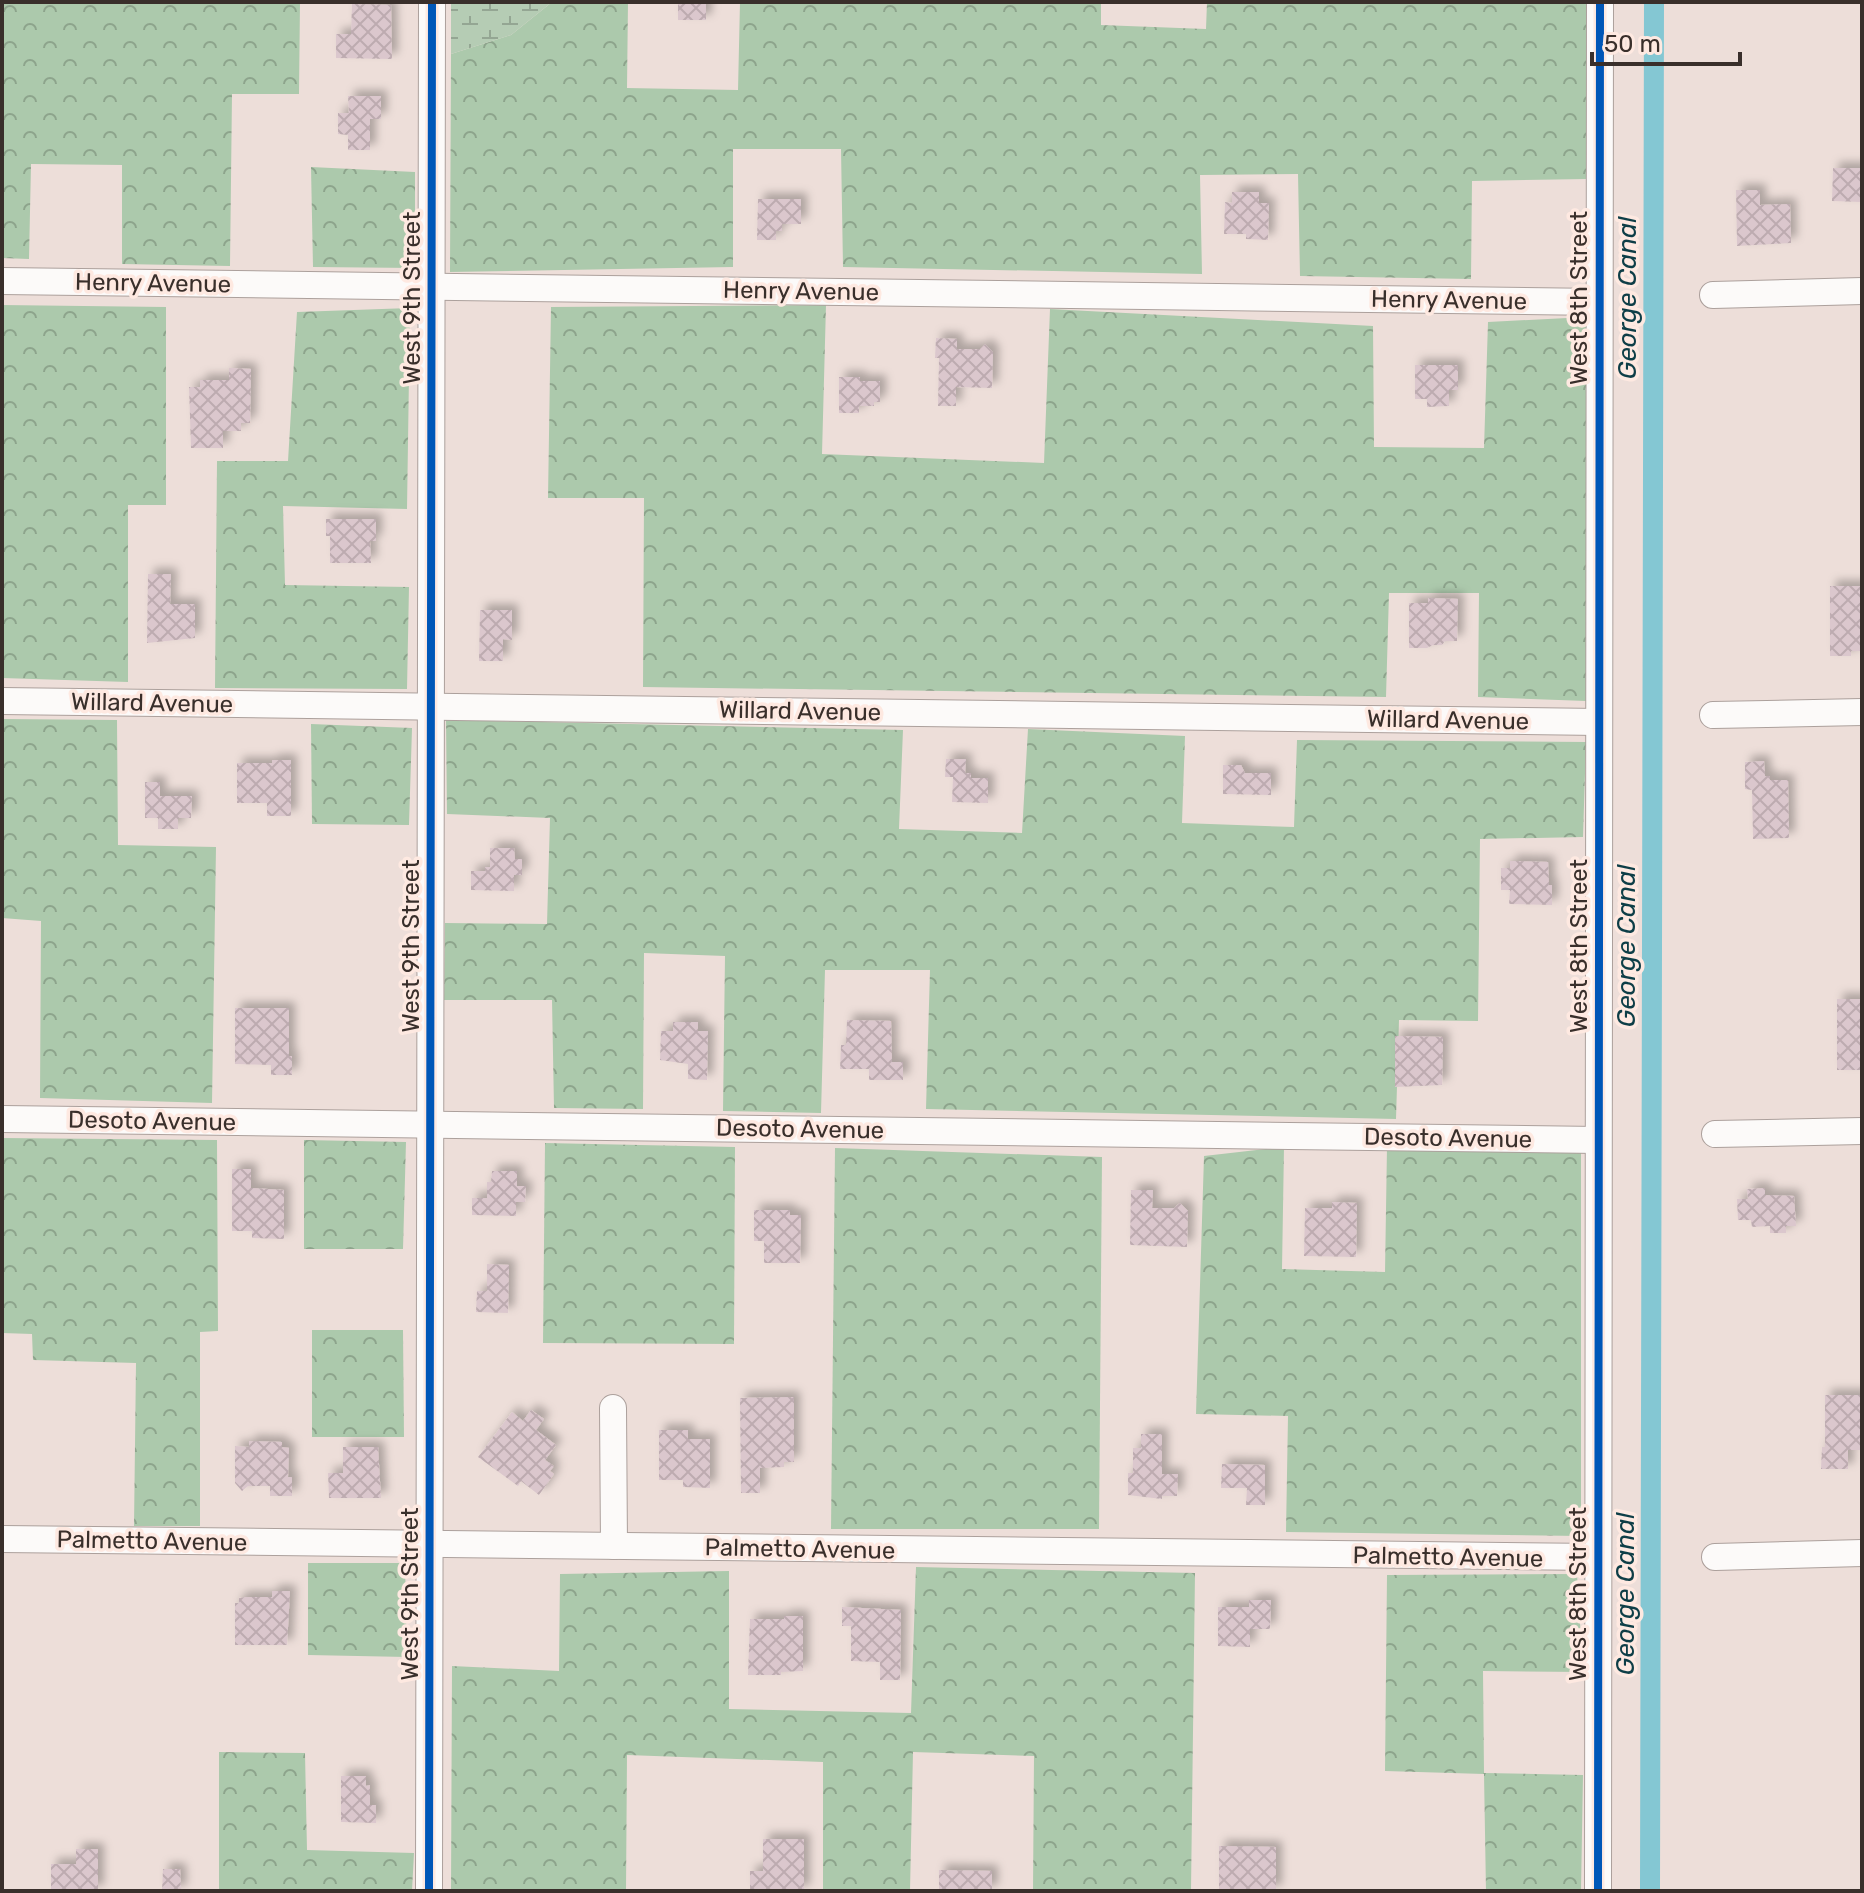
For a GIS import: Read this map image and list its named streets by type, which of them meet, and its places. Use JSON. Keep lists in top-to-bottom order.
{
  "streets": {
    "street": [
      "Henry Avenue",
      "West 9th Street",
      "West 8th Street",
      "Willard Avenue",
      "Desoto Avenue",
      "Palmetto Avenue"
    ]
  },
  "crossings": [
    ["Henry Avenue", "West 9th Street"],
    ["Henry Avenue", "West 8th Street"],
    ["West 9th Street", "Willard Avenue"],
    ["West 9th Street", "Desoto Avenue"],
    ["West 9th Street", "Palmetto Avenue"],
    ["West 8th Street", "Willard Avenue"],
    ["West 8th Street", "Desoto Avenue"],
    ["West 8th Street", "Palmetto Avenue"]
  ],
  "water": ["George Canal"],
  "scale_bar": "50 m"
}
